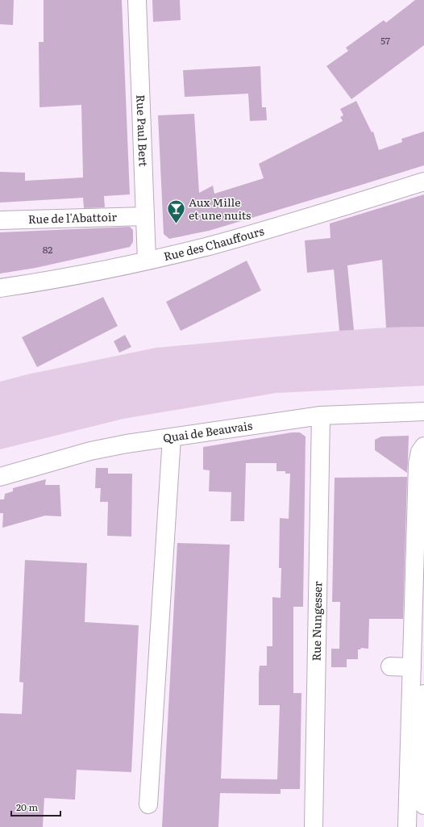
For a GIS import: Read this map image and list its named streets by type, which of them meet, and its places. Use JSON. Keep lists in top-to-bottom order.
{
  "streets": {
    "street": [
      "Rue Paul Bert",
      "Rue de l'Abattoir",
      "Rue des Chauffours",
      "Quai de Beauvais",
      "Rue Nungesser"
    ]
  },
  "crossings": [
    ["Rue Paul Bert", "Rue de l'Abattoir"],
    ["Rue Paul Bert", "Rue des Chauffours"],
    ["Quai de Beauvais", "Rue Nungesser"]
  ],
  "places": {
    "bar": ["Aux Mille et une nuits"]
  },
  "house_numbers": ["57", "82"],
  "scale_bar": "20 m"
}
